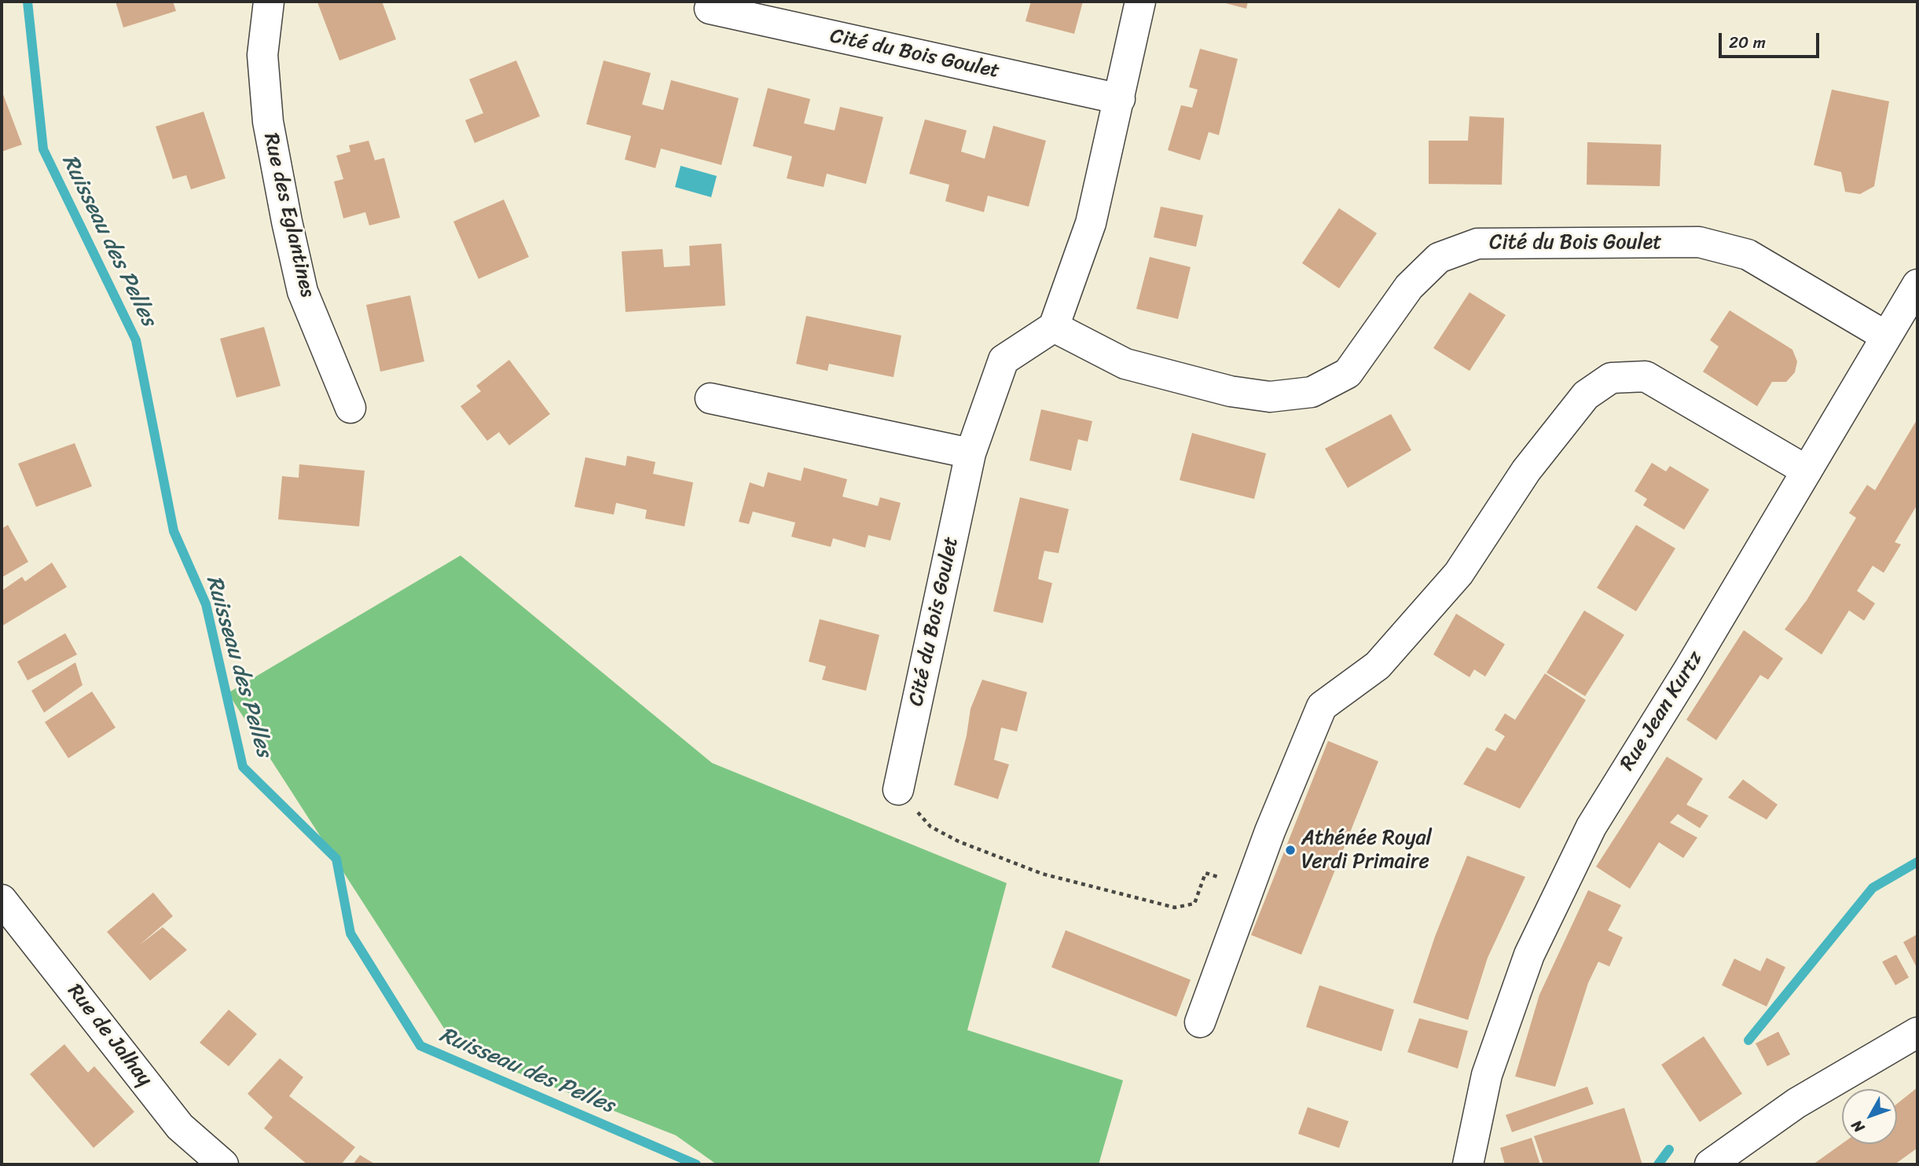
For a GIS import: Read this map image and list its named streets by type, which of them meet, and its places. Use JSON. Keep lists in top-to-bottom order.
{
  "streets": {
    "street": [
      "Cité du Bois Goulet",
      "Rue des Eglantines",
      "Rue Jean Kurtz",
      "Rue de Jalhay"
    ]
  },
  "crossings": [
    ["Cité du Bois Goulet", "Rue Jean Kurtz"]
  ],
  "water": ["Ruisseau des Pelles"],
  "places": ["Athénée Royal Verdi Primaire"],
  "scale_bar": "20 m",
  "north": "bottom left"
}
